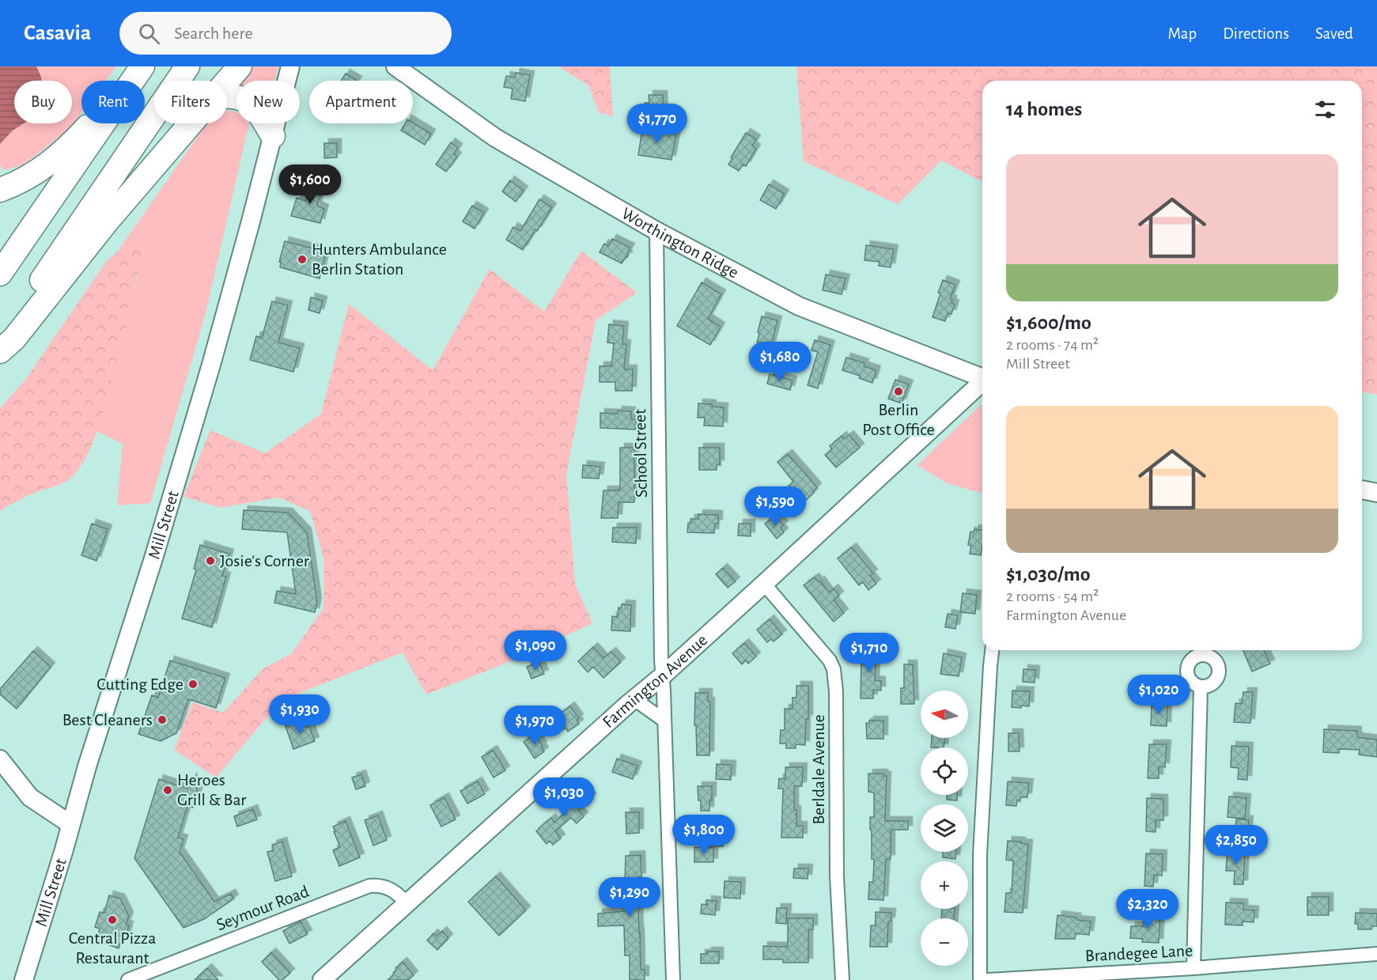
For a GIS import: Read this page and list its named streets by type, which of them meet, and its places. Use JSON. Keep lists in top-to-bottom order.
{
  "streets": {
    "street": [
      "Worthington Ridge",
      "School Street",
      "Mill Street",
      "Farmington Avenue",
      "Berldale Avenue",
      "Seymour Road",
      "Brandegee Lane"
    ]
  },
  "crossings": [
    ["Worthington Ridge", "School Street"],
    ["School Street", "Farmington Avenue"],
    ["Farmington Avenue", "Berldale Avenue"],
    ["Farmington Avenue", "Seymour Road"]
  ],
  "places": [
    "Hunters Ambulance Berlin Station",
    "Berlin Post Office",
    "Josie's Corner",
    "Cutting Edge",
    "Best Cleaners",
    "Heroes Grill & Bar",
    "Central Pizza Restaurant"
  ],
  "north": "left",
  "page": {
    "header": "Casavia",
    "search": "Search here",
    "nav": ["Map", "Directions", "Saved"],
    "chip": [
      "Buy",
      "Rent",
      "Filters",
      "New",
      "Apartment"
    ],
    "heading": "14 homes",
    "price": [
      "$1,770",
      "$1,600",
      "$1,680",
      "$1,590",
      "$1,090",
      "$1,710",
      "$1,020",
      "$1,930",
      "$1,970",
      "$1,030",
      "$1,800",
      "$2,850",
      "$1,290",
      "$2,320"
    ],
    "list": [
      {
        "name": "$1,600/mo",
        "note": "2 rooms · 74 m² · Mill Street"
      },
      {
        "name": "$1,030/mo",
        "note": "2 rooms · 54 m² · Farmington Avenue"
      }
    ],
    "map_buttons": ["+", "−"]
  }
}
